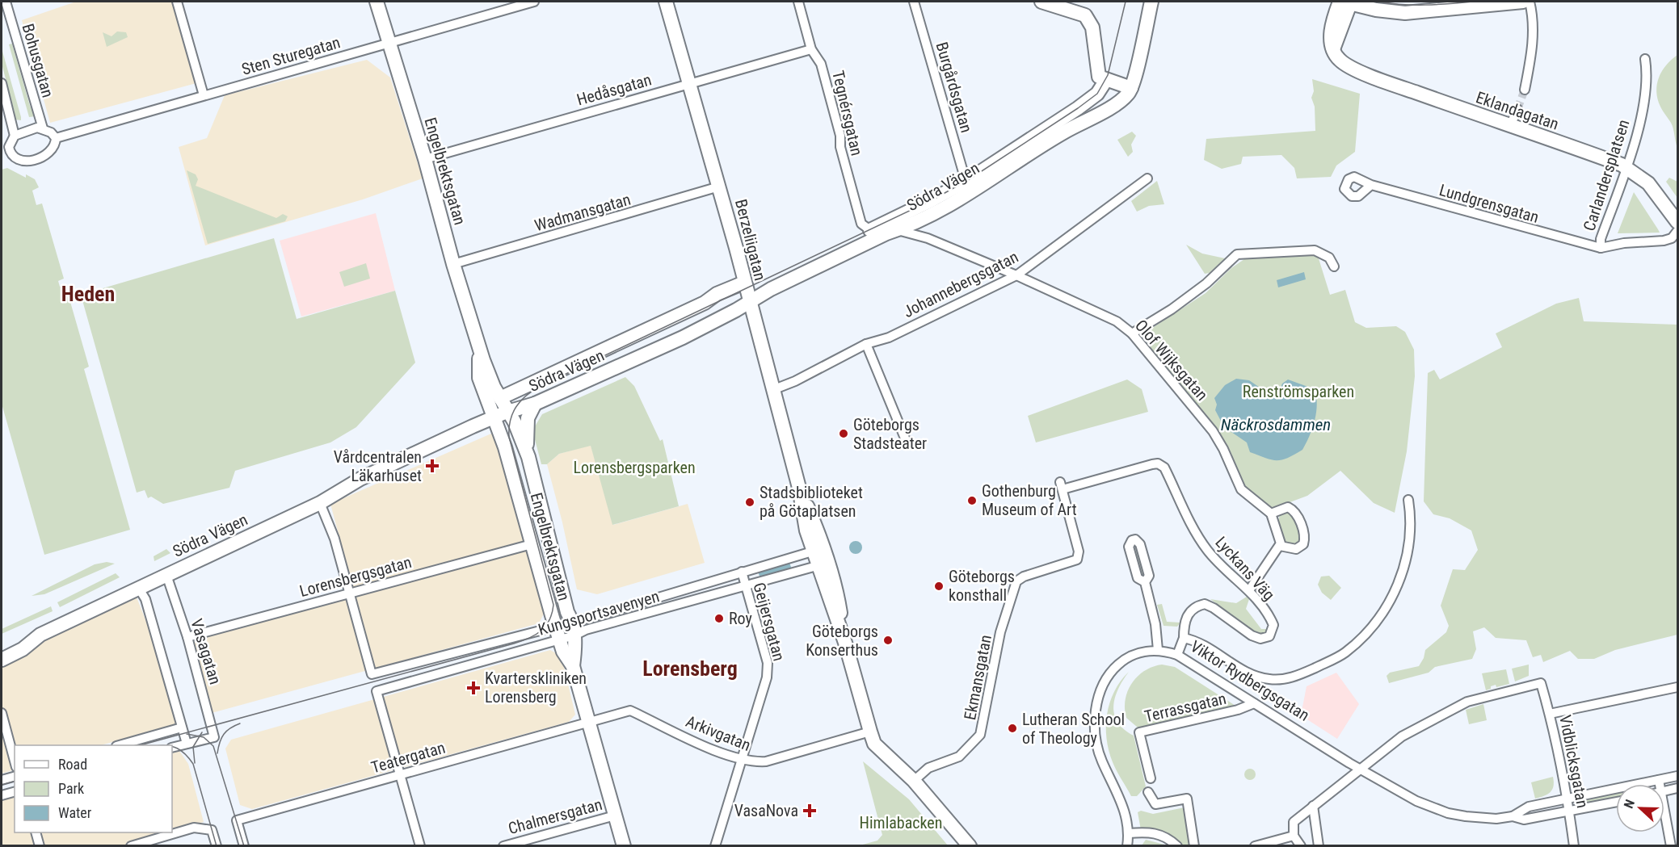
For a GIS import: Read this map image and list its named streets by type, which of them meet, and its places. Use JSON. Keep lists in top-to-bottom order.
{
  "streets": {
    "street": [
      "Sten Sturegatan",
      "Bohusgatan",
      "Burgårdsgatan",
      "Hedåsgatan",
      "Eklandagatan",
      "Tegnérsgatan",
      "Engelbrektsgatan",
      "Carlandersplatsen",
      "Södra Vägen",
      "Lundgrensgatan",
      "Wadmansgatan",
      "Berzeliigatan",
      "Johannebergsgatan",
      "Olof Wijksgatan",
      "Lyckans Väg",
      "Lorensbergsgatan",
      "Kungsportsavenyen",
      "Geijersgatan",
      "Vasagatan",
      "Ekmansgatan",
      "Viktor Rydbergsgatan",
      "Terrassgatan",
      "Arkivgatan",
      "Teatergatan",
      "Vidblicksgatan",
      "Chalmersgatan"
    ]
  },
  "crossings": [
    ["Sten Sturegatan", "Engelbrektsgatan"],
    ["Burgårdsgatan", "Södra Vägen"],
    ["Hedåsgatan", "Tegnérsgatan"],
    ["Hedåsgatan", "Engelbrektsgatan"],
    ["Hedåsgatan", "Berzeliigatan"],
    ["Eklandagatan", "Carlandersplatsen"],
    ["Tegnérsgatan", "Södra Vägen"],
    ["Engelbrektsgatan", "Södra Vägen"],
    ["Engelbrektsgatan", "Wadmansgatan"],
    ["Engelbrektsgatan", "Lorensbergsgatan"],
    ["Engelbrektsgatan", "Kungsportsavenyen"],
    ["Engelbrektsgatan", "Arkivgatan"],
    ["Engelbrektsgatan", "Teatergatan"],
    ["Engelbrektsgatan", "Chalmersgatan"],
    ["Carlandersplatsen", "Lundgrensgatan"],
    ["Södra Vägen", "Berzeliigatan"],
    ["Södra Vägen", "Olof Wijksgatan"],
    ["Södra Vägen", "Vasagatan"],
    ["Wadmansgatan", "Berzeliigatan"],
    ["Berzeliigatan", "Johannebergsgatan"],
    ["Berzeliigatan", "Kungsportsavenyen"],
    ["Johannebergsgatan", "Olof Wijksgatan"],
    ["Lyckans Väg", "Ekmansgatan"],
    ["Lorensbergsgatan", "Kungsportsavenyen"],
    ["Lorensbergsgatan", "Vasagatan"],
    ["Kungsportsavenyen", "Geijersgatan"],
    ["Kungsportsavenyen", "Teatergatan"],
    ["Geijersgatan", "Arkivgatan"],
    ["Viktor Rydbergsgatan", "Terrassgatan"],
    ["Viktor Rydbergsgatan", "Vidblicksgatan"],
    ["Arkivgatan", "Teatergatan"]
  ],
  "districts": ["Heden", "Lorensberg"],
  "water": ["Näckrosdammen"],
  "parks": ["Renströmsparken", "Lorensbergsparken", "Himlabacken"],
  "places": {
    "other": [
      "Göteborgs Stadsteater",
      "Gothenburg Museum of Art",
      "Stadsbiblioteket på Götaplatsen",
      "Göteborgs konsthall",
      "Roy",
      "Göteborgs Konserthus",
      "Lutheran School of Theology"
    ],
    "health": ["Vårdcentralen Läkarhuset", "Kvarterskliniken Lorensberg", "VasaNova"]
  },
  "legend": ["Road", "Park", "Water"],
  "north": "left"
}
